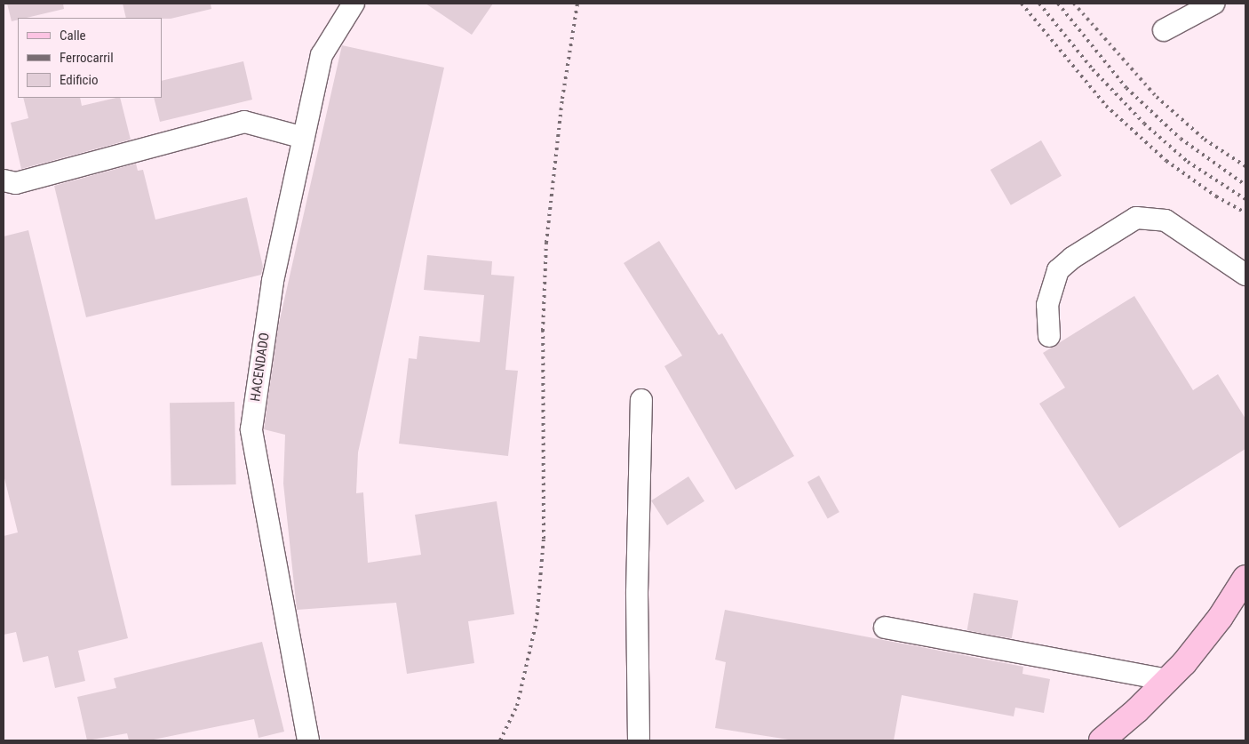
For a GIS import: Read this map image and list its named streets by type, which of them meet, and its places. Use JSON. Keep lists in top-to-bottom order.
{
  "streets": {
    "street": ["HACENDADO"]
  },
  "legend": ["Calle", "Ferrocarril", "Edificio"]
}
